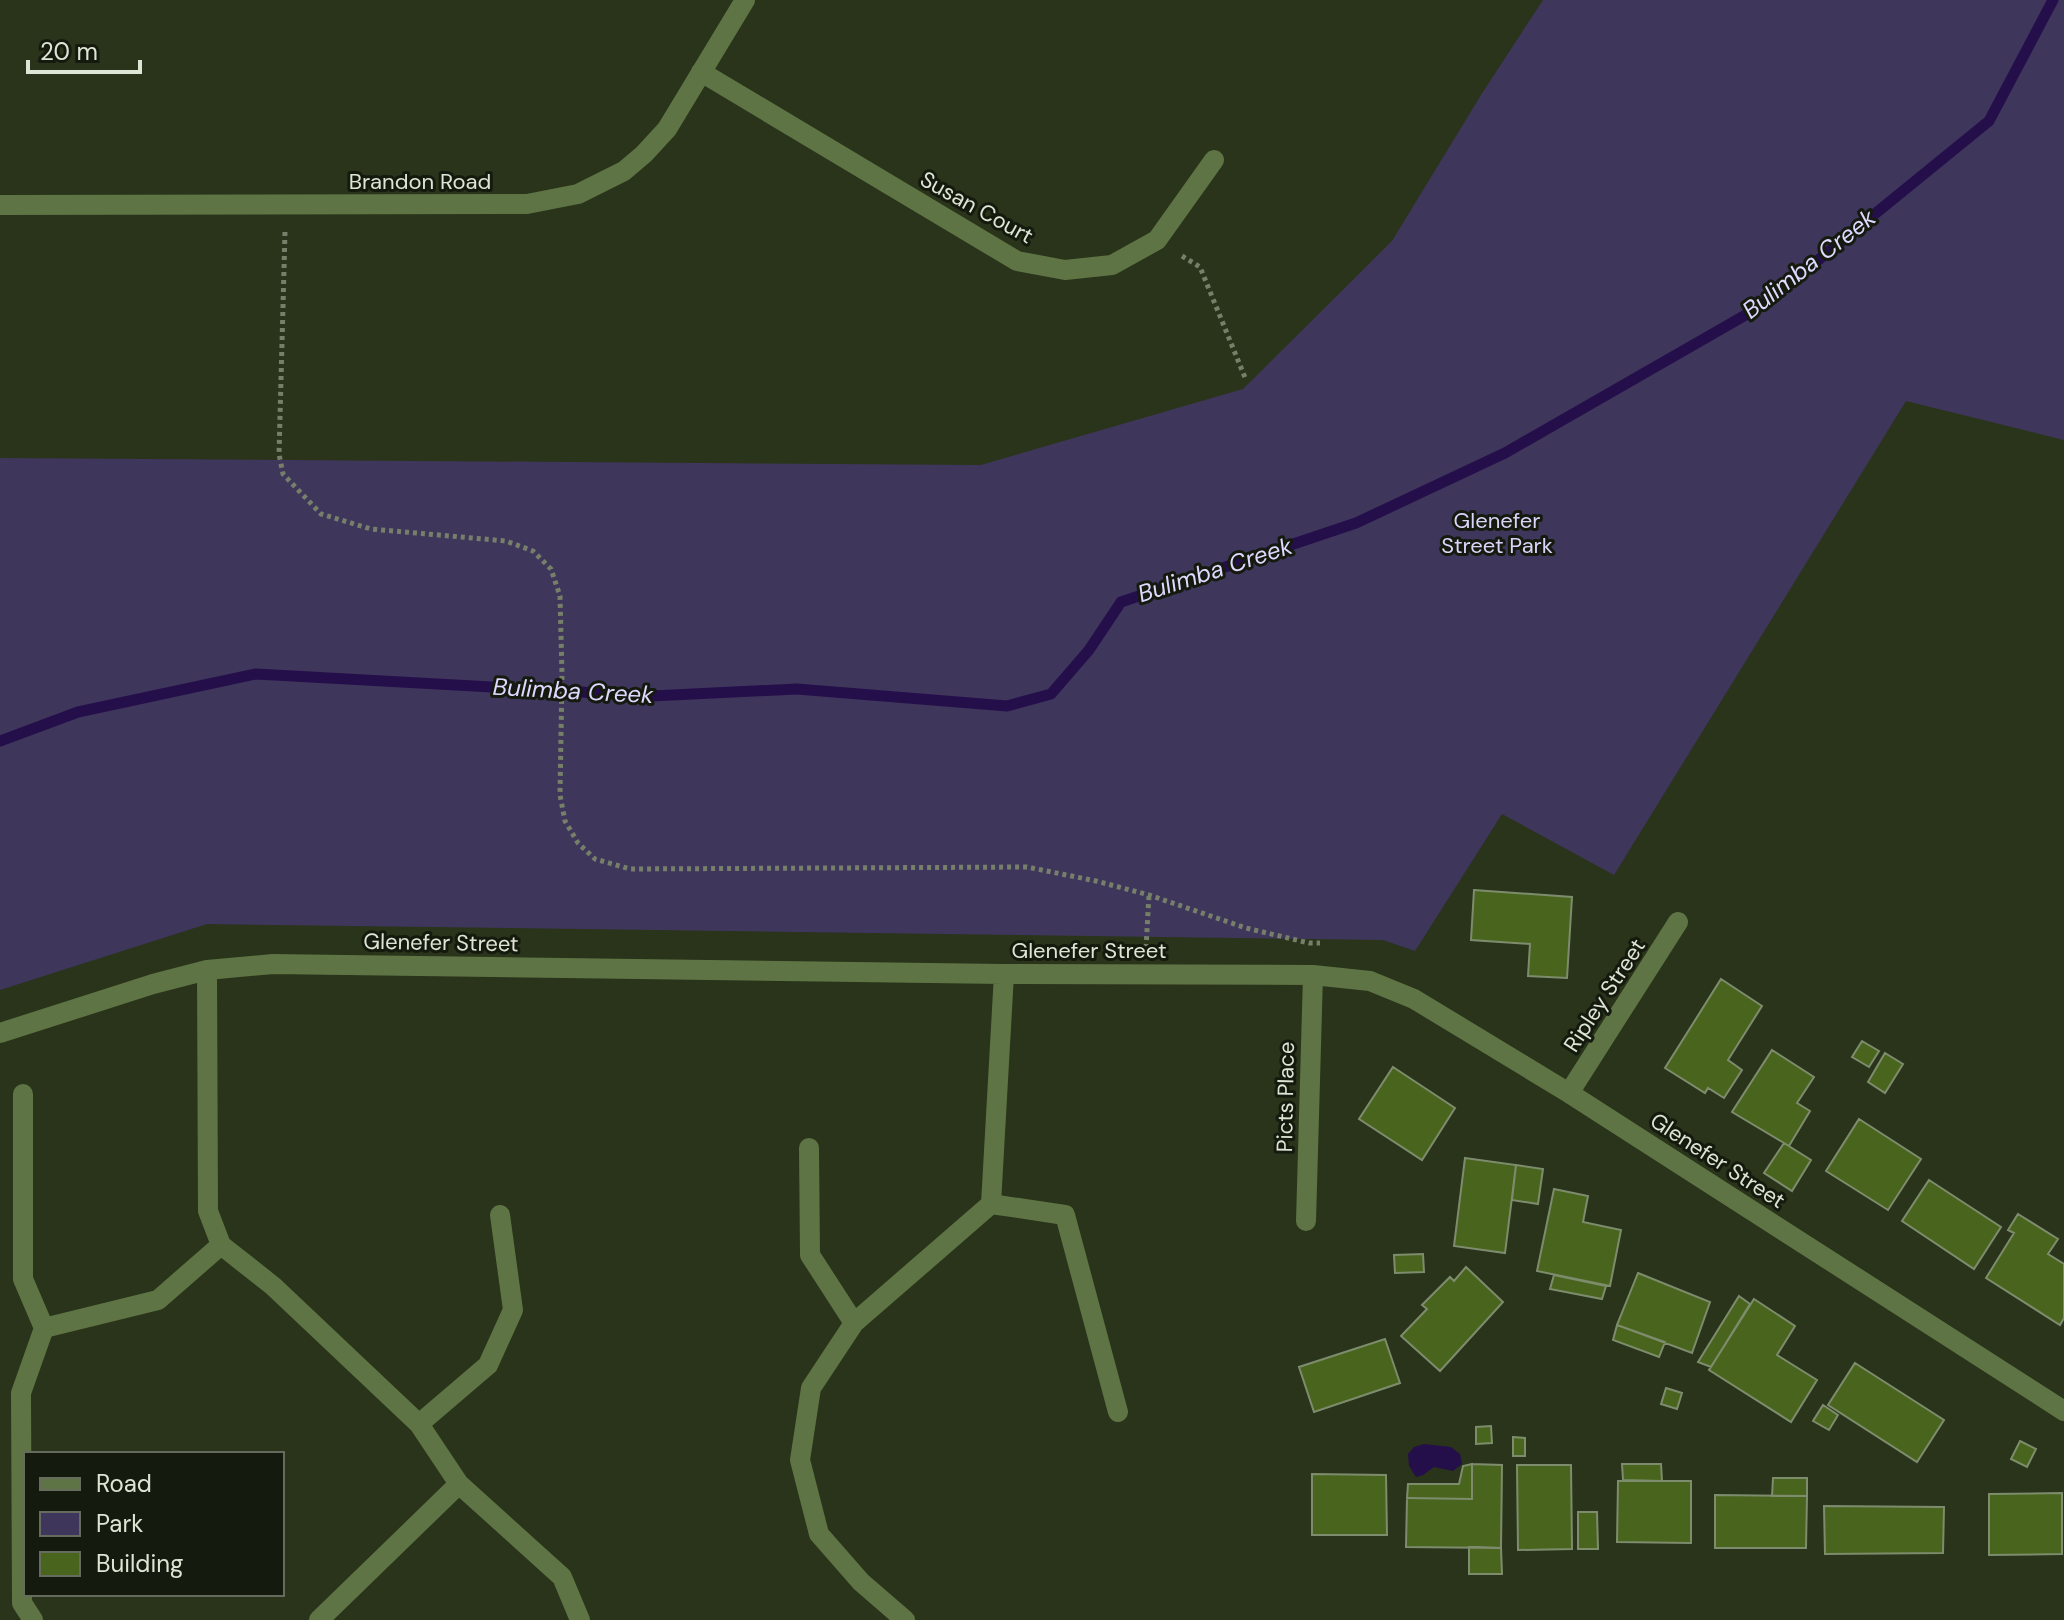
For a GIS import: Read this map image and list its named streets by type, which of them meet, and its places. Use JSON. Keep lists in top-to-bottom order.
{
  "streets": {
    "street": [
      "Brandon Road",
      "Susan Court",
      "Glenefer Street",
      "Ripley Street",
      "Picts Place"
    ]
  },
  "crossings": [
    ["Brandon Road", "Susan Court"],
    ["Glenefer Street", "Ripley Street"],
    ["Glenefer Street", "Picts Place"]
  ],
  "water": ["Bulimba Creek"],
  "parks": ["Glenefer Street Park"],
  "legend": ["Road", "Park", "Building"],
  "scale_bar": "20 m"
}
